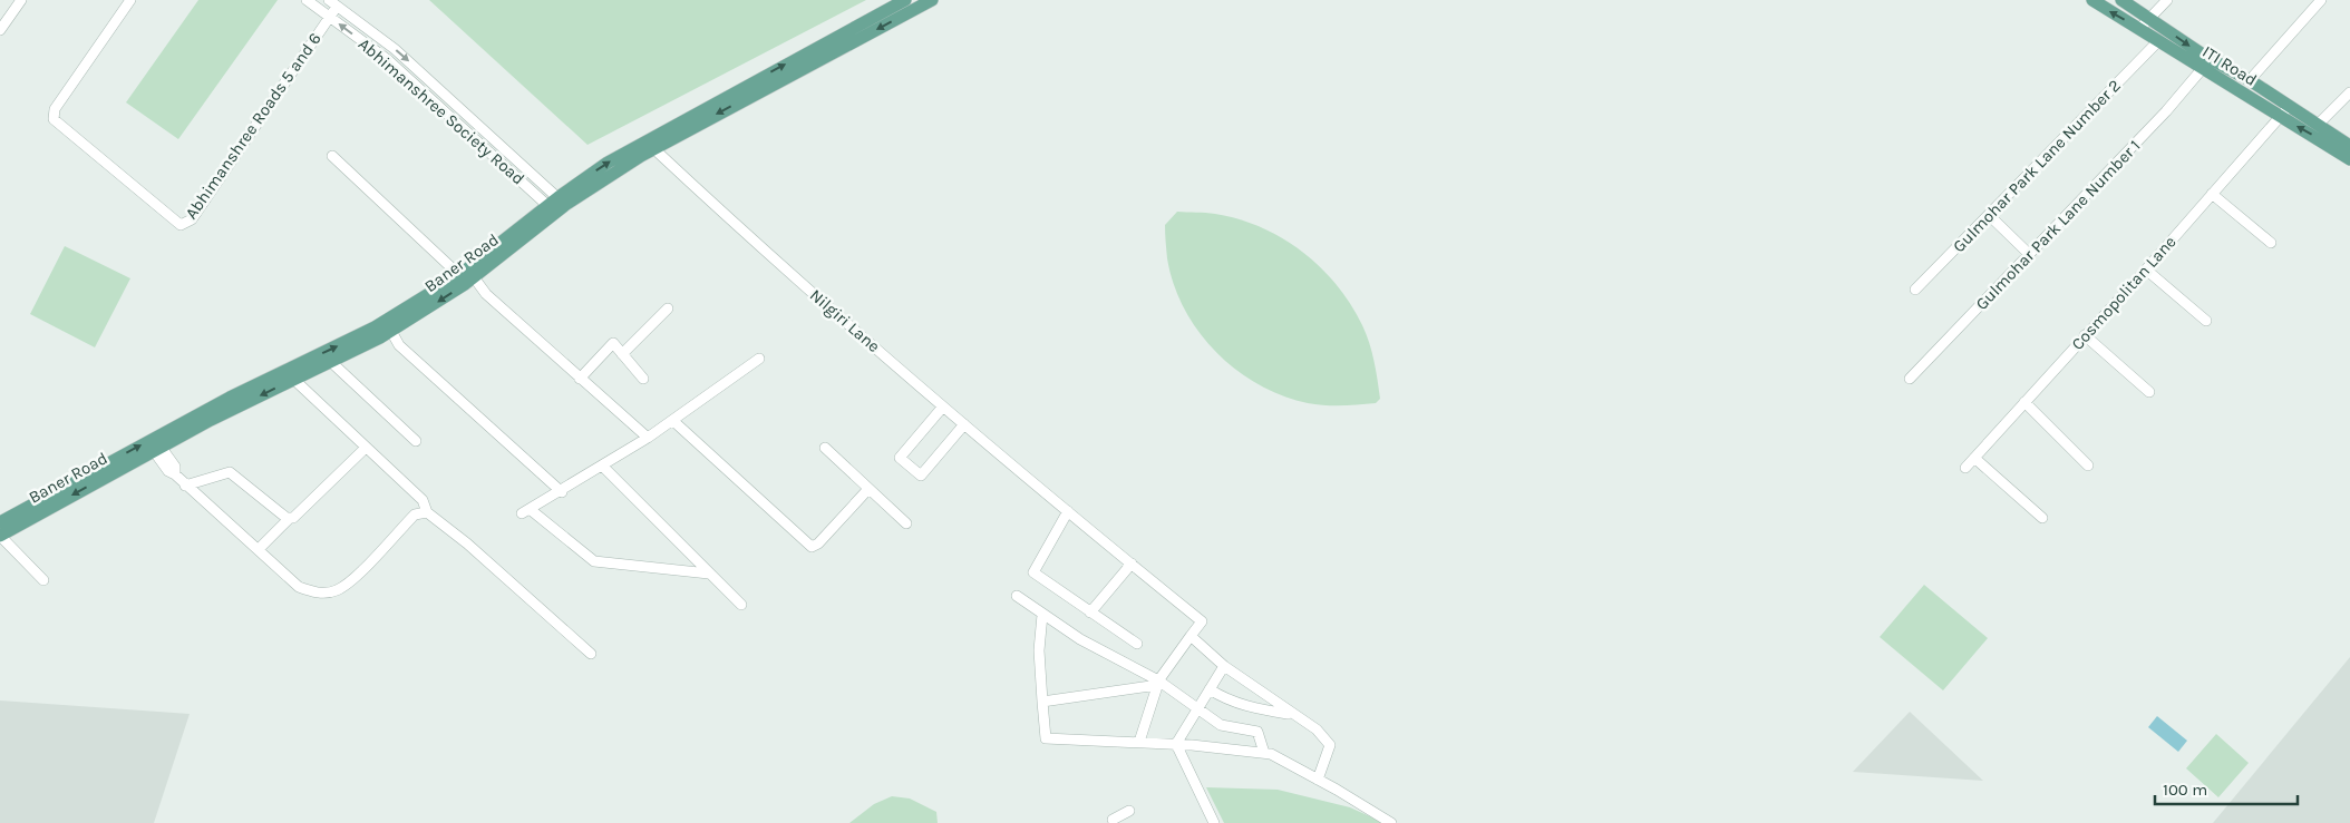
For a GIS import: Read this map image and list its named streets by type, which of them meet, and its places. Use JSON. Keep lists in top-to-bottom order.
{
  "streets": {
    "main road": ["ITI Road", "Baner Road"],
    "street": [
      "Abhimanshree Society Road",
      "Abhimanshree Roads 5 and 6",
      "Gulmohar Park Lane Number 2",
      "Gulmohar Park Lane Number 1",
      "Cosmopolitan Lane",
      "Nilgiri Lane"
    ]
  },
  "crossings": [
    ["ITI Road", "Gulmohar Park Lane Number 2"],
    ["ITI Road", "Gulmohar Park Lane Number 1"],
    ["ITI Road", "Cosmopolitan Lane"],
    ["Abhimanshree Society Road", "Abhimanshree Roads 5 and 6"],
    ["Abhimanshree Society Road", "Baner Road"],
    ["Baner Road", "Nilgiri Lane"]
  ],
  "scale_bar": "100 m"
}
